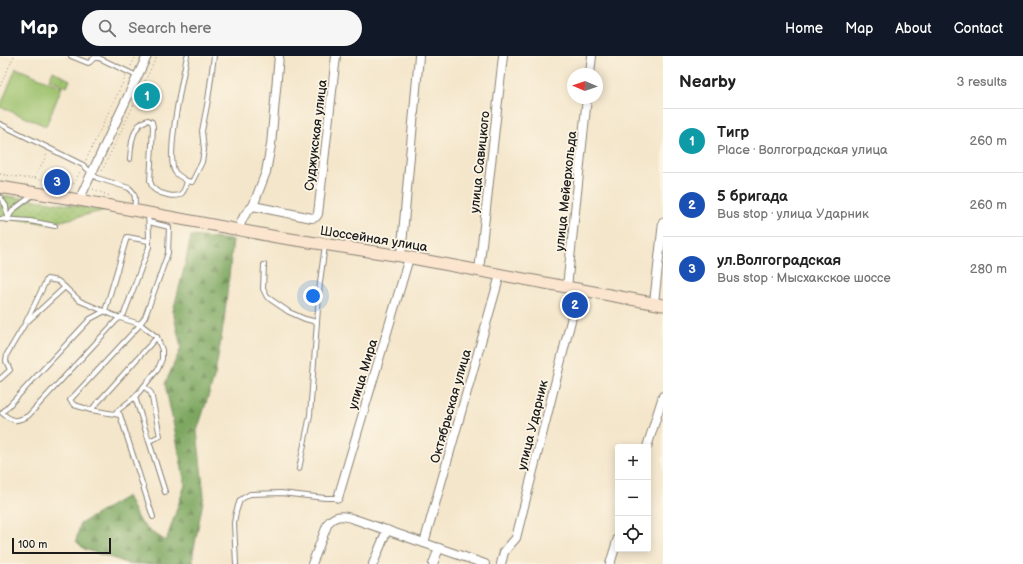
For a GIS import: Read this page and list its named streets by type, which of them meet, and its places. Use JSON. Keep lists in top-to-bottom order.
{
  "streets": {
    "street": [
      "Суджукская улица",
      "улица Савицкого",
      "улица Мейерхольда",
      "Шоссейная улица",
      "улица Мира",
      "Октябрьская улица",
      "улица Ударник"
    ]
  },
  "crossings": [
    ["улица Савицкого", "Шоссейная улица"],
    ["улица Мейерхольда", "Шоссейная улица"],
    ["Шоссейная улица", "улица Мира"],
    ["Шоссейная улица", "Октябрьская улица"],
    ["Шоссейная улица", "улица Ударник"]
  ],
  "scale_bar": "100 m",
  "north": "left",
  "page": {
    "header": "Map",
    "search": "Search here",
    "nav": [
      "Home",
      "Map",
      "About",
      "Contact"
    ],
    "heading": ["Nearby", "3 results"],
    "pins": ["1", "3", "2"],
    "list": [
      {
        "mark": "1",
        "name": "Тигр",
        "note": "Place · Волгоградская улица",
        "value": "260 m"
      },
      {
        "mark": "2",
        "name": "5 бригада",
        "note": "Bus stop · улица Ударник",
        "value": "260 m"
      },
      {
        "mark": "3",
        "name": "ул.Волгоградская",
        "note": "Bus stop · Мысхакское шоссе",
        "value": "280 m"
      }
    ],
    "map_buttons": ["+", "−"],
    "scale": "100 m"
  }
}
